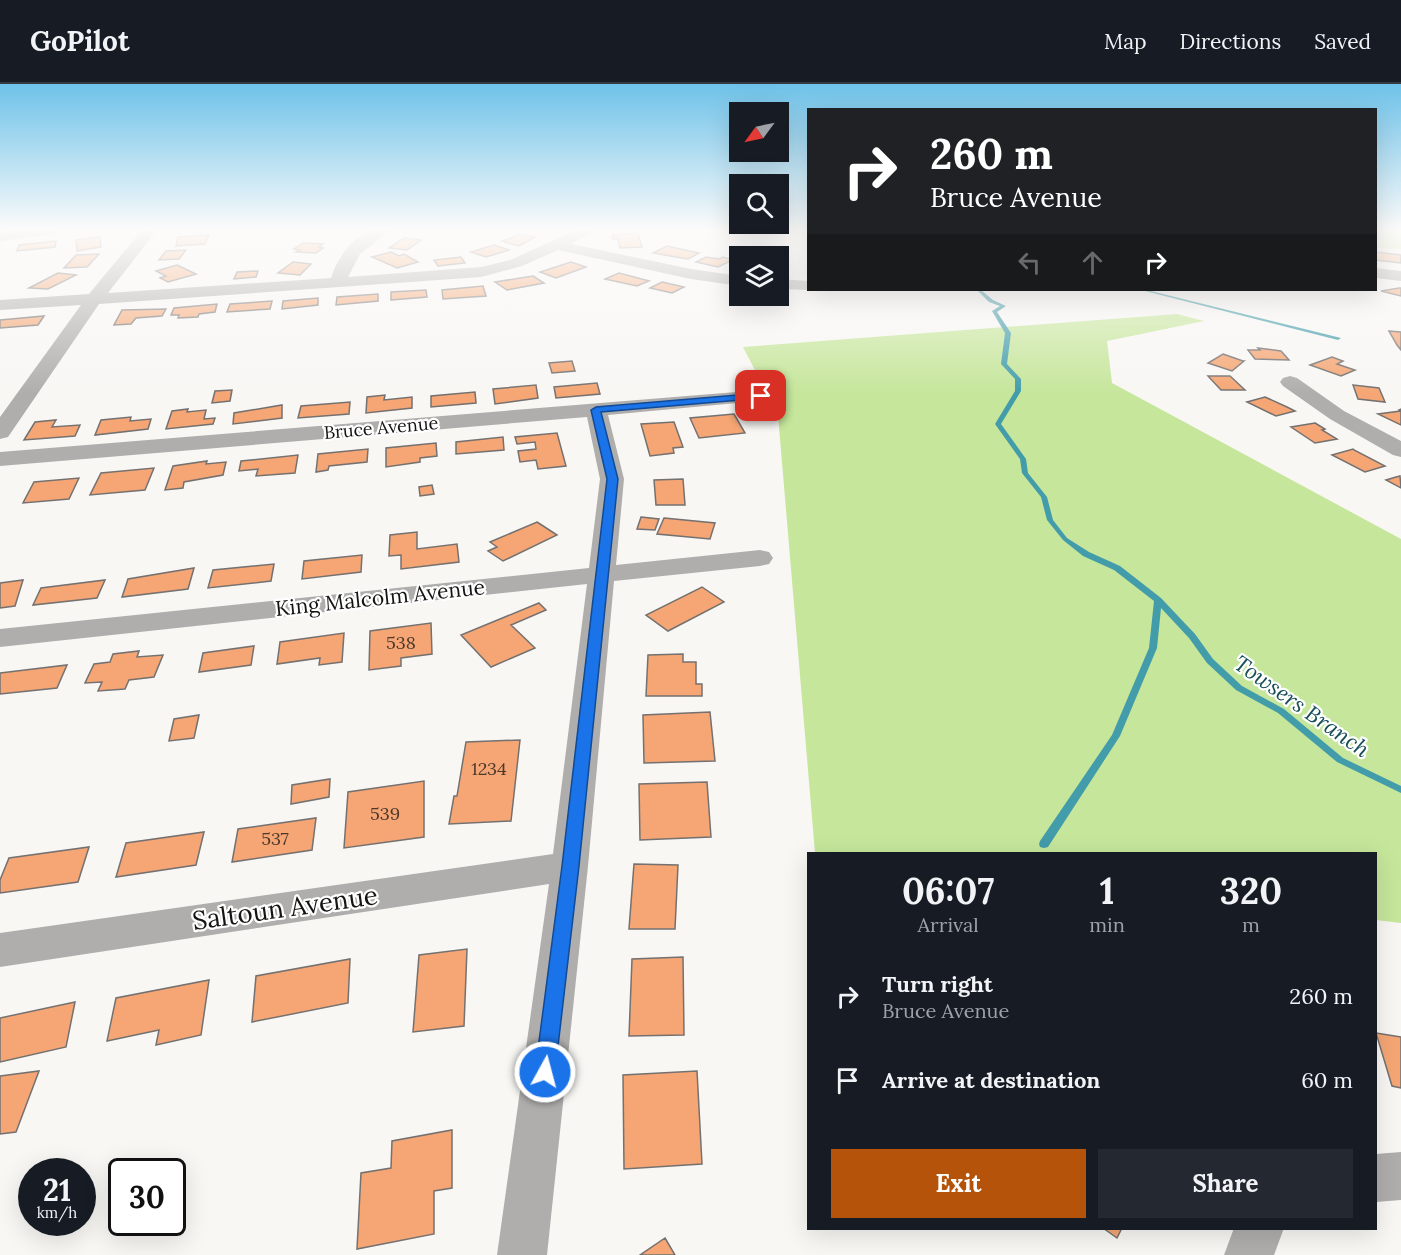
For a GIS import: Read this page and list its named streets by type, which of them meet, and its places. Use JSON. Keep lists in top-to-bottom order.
{
  "streets": {
    "street": ["Bruce Avenue", "King Malcolm Avenue", "Saltoun Avenue"]
  },
  "water": ["Towsers Branch"],
  "house_numbers": [
    "538",
    "1234",
    "539",
    "537"
  ],
  "north": "bottom left",
  "page": {
    "header": "GoPilot",
    "nav": ["Map", "Directions", "Saved"],
    "turn": ["260 m", "Bruce Avenue"],
    "eta": [
      "06:07",
      "Arrival",
      "1",
      "min",
      "320",
      "m"
    ],
    "list": [
      {
        "name": "Turn right",
        "note": "Bruce Avenue",
        "value": "260 m"
      },
      {
        "name": "Arrive at destination",
        "value": "60 m"
      }
    ],
    "buttons": ["Exit", "Share"],
    "speed": "21 km/h",
    "limit": "30"
  }
}
